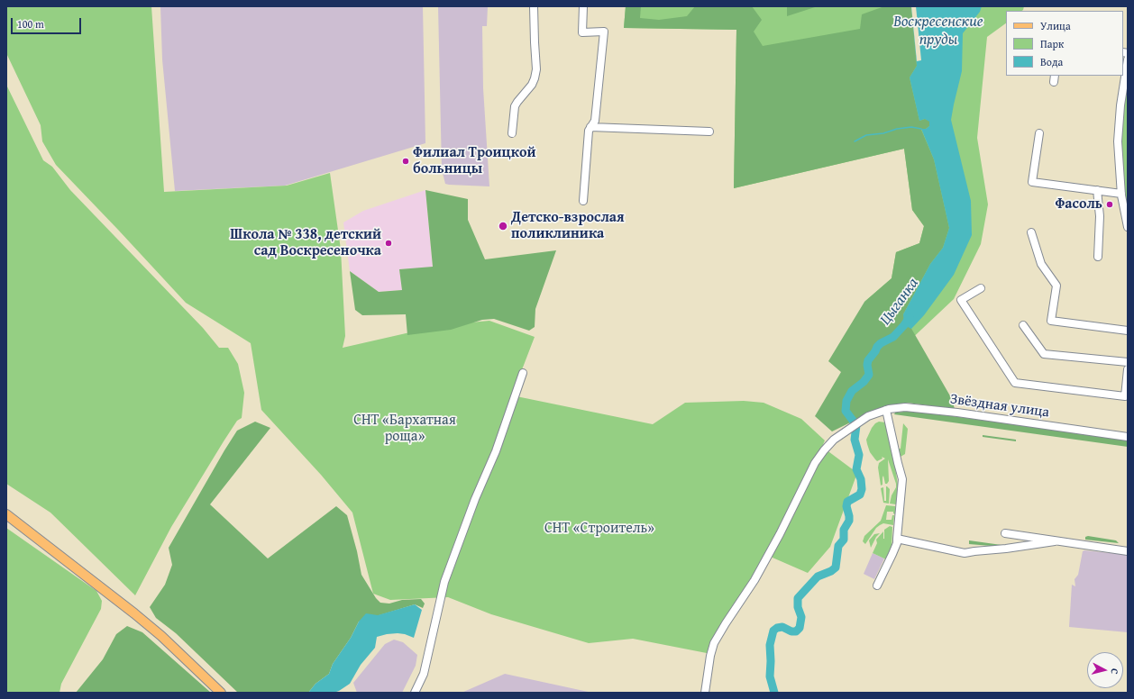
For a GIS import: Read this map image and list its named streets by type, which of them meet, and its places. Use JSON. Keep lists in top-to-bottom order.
{
  "streets": {
    "street": ["Звёздная улица"]
  },
  "water": ["Воскресенские пруды", "Цыганка"],
  "parks": ["СНТ «Бархатная роща»", "СНТ «Строитель»"],
  "places": [
    "Филиал Троицкой больницы",
    "Фасоль",
    "Детско-взрослая поликлиника",
    "Школа № 338, детский сад Воскресеночка"
  ],
  "legend": ["Улица", "Парк", "Вода"],
  "scale_bar": "100 m",
  "north": "right"
}
